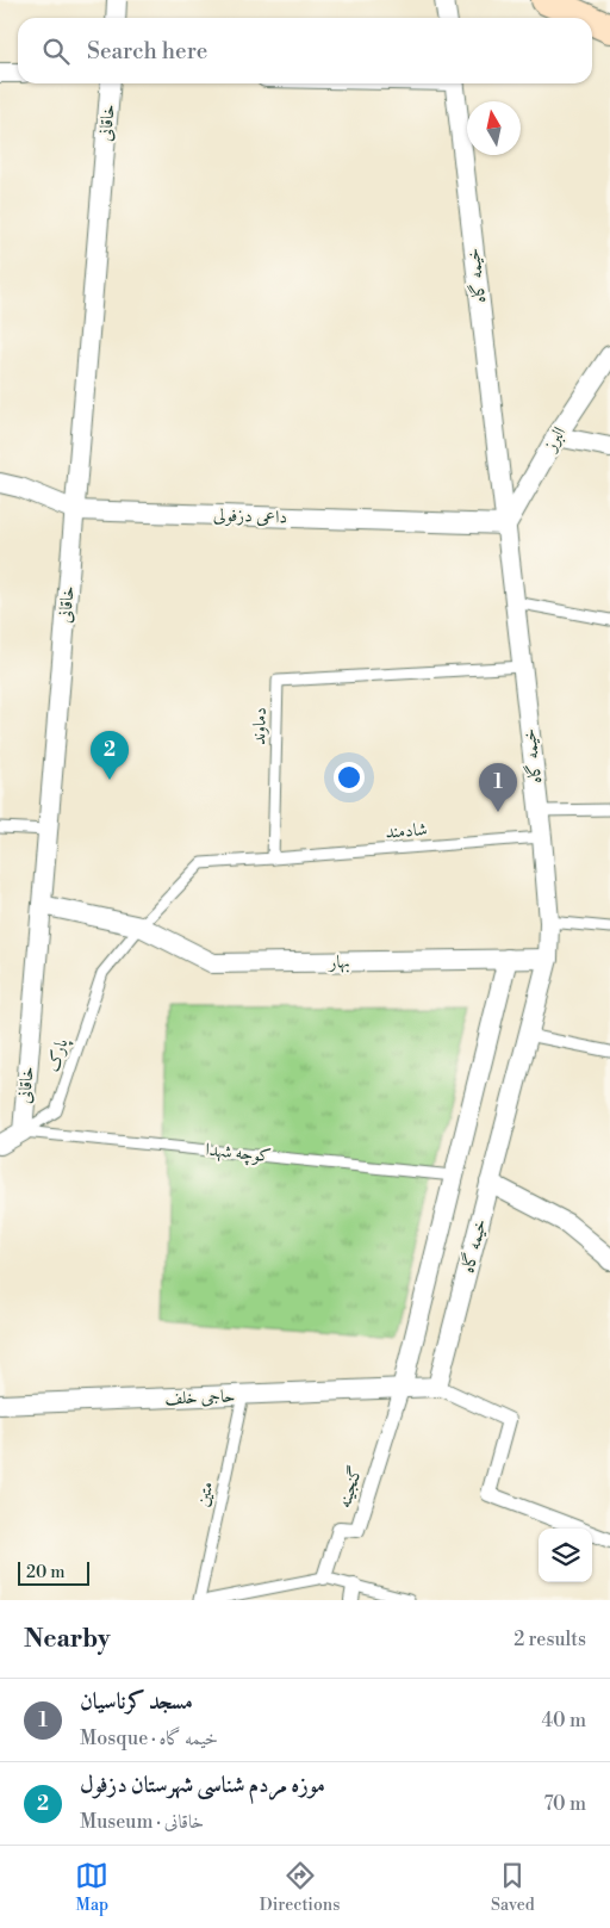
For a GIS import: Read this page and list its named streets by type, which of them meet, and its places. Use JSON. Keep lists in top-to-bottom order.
{
  "streets": {
    "street": [
      "خاقانی",
      "خیمه گاه",
      "البرز",
      "داعی دزفولی",
      "بهار",
      "حاجی خلف",
      "گنجینه"
    ],
    "lane": [
      "دماوند",
      "شادمند",
      "پارک",
      "کوچه شهدا",
      "متین"
    ]
  },
  "crossings": [
    ["خاقانی", "داعی دزفولی"],
    ["خاقانی", "بهار"],
    ["خاقانی", "پارک"],
    ["خاقانی", "کوچه شهدا"],
    ["خیمه گاه", "البرز"],
    ["خیمه گاه", "داعی دزفولی"],
    ["خیمه گاه", "دماوند"],
    ["خیمه گاه", "شادمند"],
    ["خیمه گاه", "بهار"],
    ["البرز", "داعی دزفولی"],
    ["دماوند", "شادمند"],
    ["بهار", "پارک"],
    ["پارک", "کوچه شهدا"],
    ["حاجی خلف", "گنجینه"],
    ["حاجی خلف", "متین"]
  ],
  "scale_bar": "20 m",
  "north": "top",
  "page": {
    "search": "Search here",
    "pins": ["2", "1"],
    "scale": "20 m",
    "heading": ["Nearby", "2 results"],
    "list": [
      {
        "mark": "1",
        "name": "مسجد کرناسیان",
        "note": "Mosque · خیمه گاه",
        "value": "40 m"
      },
      {
        "mark": "2",
        "name": "موزه مردم شناسی شهرستان دزفول",
        "note": "Museum · خاقانی",
        "value": "70 m"
      }
    ],
    "nav": ["Map", "Directions", "Saved"]
  }
}
